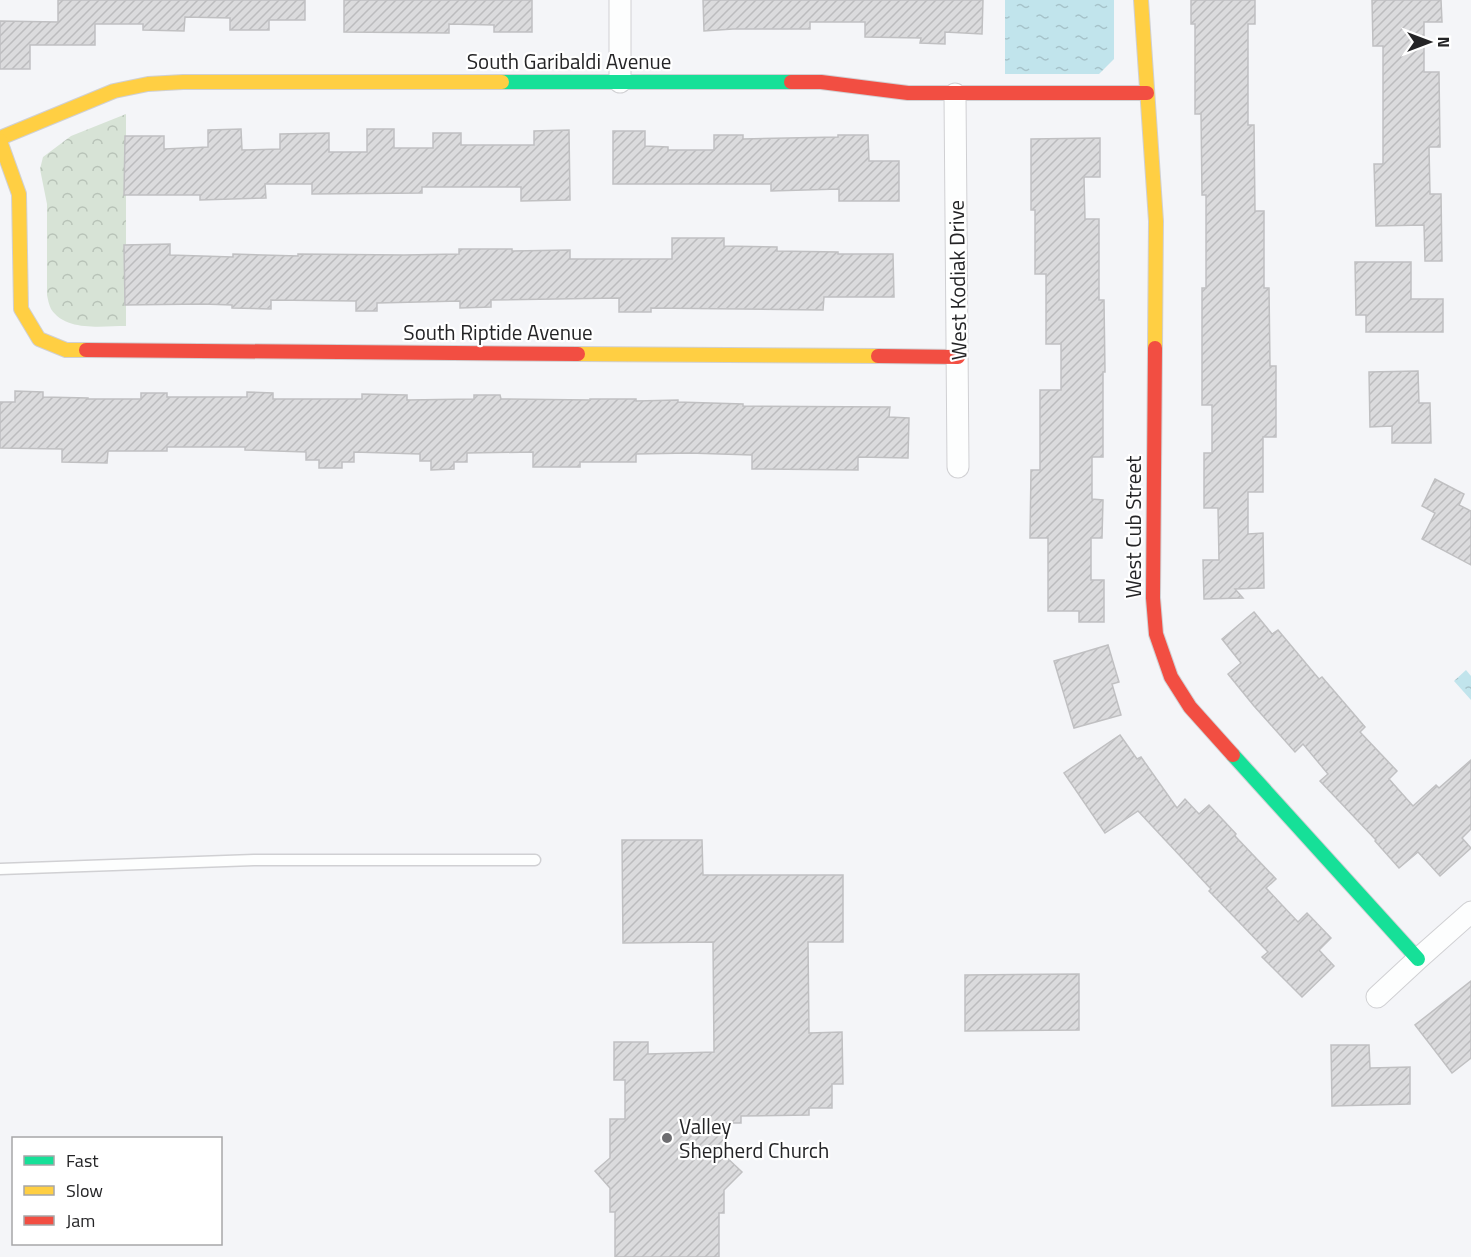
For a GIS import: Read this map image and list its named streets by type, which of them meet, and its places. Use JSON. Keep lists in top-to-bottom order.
{
  "streets": {
    "street": [
      "South Garibaldi Avenue",
      "West Kodiak Drive",
      "South Riptide Avenue",
      "West Cub Street"
    ]
  },
  "crossings": [
    ["South Garibaldi Avenue", "West Kodiak Drive"],
    ["South Garibaldi Avenue", "South Riptide Avenue"],
    ["South Garibaldi Avenue", "West Cub Street"],
    ["West Kodiak Drive", "South Riptide Avenue"]
  ],
  "places": ["Valley Shepherd Church"],
  "legend": ["Fast", "Slow", "Jam"],
  "north": "right"
}
